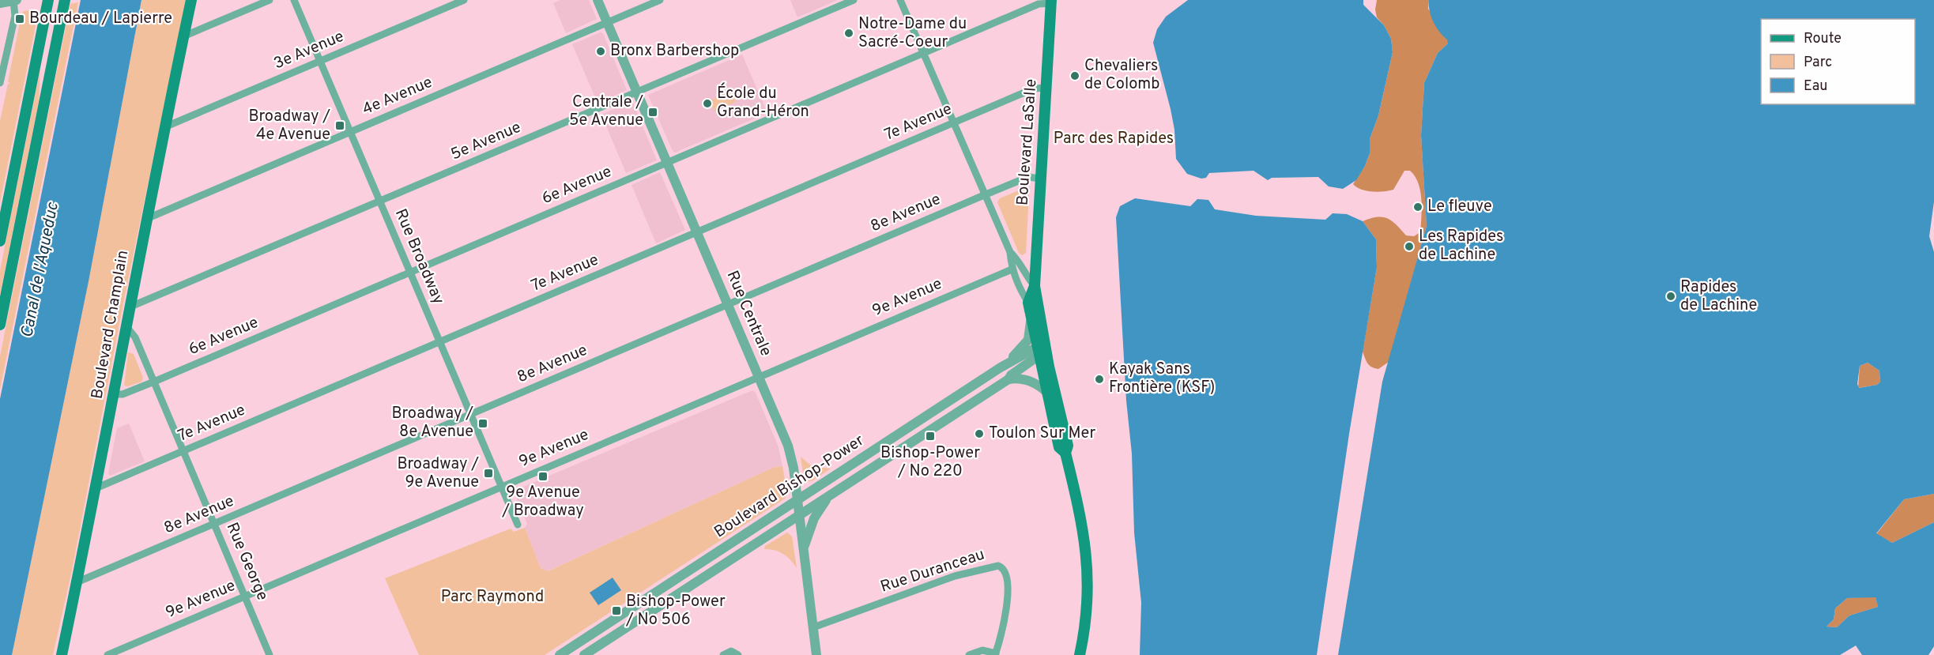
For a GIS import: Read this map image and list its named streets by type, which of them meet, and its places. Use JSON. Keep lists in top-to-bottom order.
{
  "streets": {
    "main road": ["Boulevard LaSalle", "Boulevard Champlain"],
    "street": [
      "3e Avenue",
      "4e Avenue",
      "7e Avenue",
      "5e Avenue",
      "6e Avenue",
      "8e Avenue",
      "Rue Broadway",
      "9e Avenue",
      "Rue Centrale",
      "Boulevard Bishop-Power",
      "Rue George",
      "Rue Duranceau"
    ]
  },
  "crossings": [
    ["3e Avenue", "Rue Broadway"],
    ["3e Avenue", "Boulevard Champlain"],
    ["4e Avenue", "Rue Broadway"],
    ["4e Avenue", "Rue Centrale"],
    ["4e Avenue", "Boulevard Champlain"],
    ["7e Avenue", "Boulevard LaSalle"],
    ["7e Avenue", "Rue Broadway"],
    ["7e Avenue", "Rue Centrale"],
    ["7e Avenue", "Boulevard Champlain"],
    ["7e Avenue", "Rue George"],
    ["5e Avenue", "Rue Broadway"],
    ["5e Avenue", "Rue Centrale"],
    ["5e Avenue", "Boulevard Champlain"],
    ["Boulevard LaSalle", "6e Avenue"],
    ["Boulevard LaSalle", "8e Avenue"],
    ["Boulevard LaSalle", "Boulevard Bishop-Power"],
    ["6e Avenue", "Rue Broadway"],
    ["6e Avenue", "Rue Centrale"],
    ["6e Avenue", "Boulevard Champlain"],
    ["6e Avenue", "Rue George"],
    ["8e Avenue", "Rue Broadway"],
    ["8e Avenue", "Rue Centrale"],
    ["8e Avenue", "Boulevard Champlain"],
    ["8e Avenue", "Rue George"],
    ["Rue Broadway", "9e Avenue"],
    ["9e Avenue", "Rue Centrale"],
    ["9e Avenue", "Rue George"],
    ["Rue Centrale", "Boulevard Bishop-Power"],
    ["Rue Centrale", "Rue Duranceau"],
    ["Boulevard Champlain", "Rue George"]
  ],
  "water": ["Canal de l'Aqueduc"],
  "parks": ["Parc des Rapides", "Parc Raymond"],
  "places": {
    "transit": [
      "Bourdeau / Lapierre",
      "Centrale / 5e Avenue",
      "Broadway / 4e Avenue",
      "Broadway / 8e Avenue",
      "Bishop-Power / No 220",
      "Broadway / 9e Avenue",
      "9e Avenue / Broadway",
      "Bishop-Power / No 506"
    ],
    "other": [
      "Notre-Dame du Sacré-Coeur",
      "Bronx Barbershop",
      "Chevaliers de Colomb",
      "École du Grand-Héron",
      "Le fleuve",
      "Les Rapides de Lachine",
      "Rapides de Lachine",
      "Kayak Sans Frontière (KSF)",
      "Toulon Sur Mer"
    ]
  },
  "legend": ["Route", "Parc", "Eau"]
}
